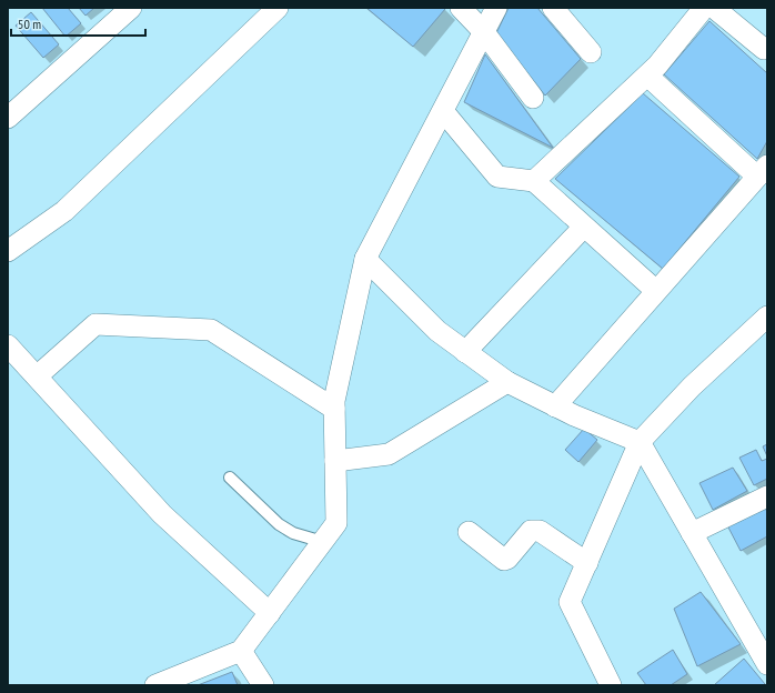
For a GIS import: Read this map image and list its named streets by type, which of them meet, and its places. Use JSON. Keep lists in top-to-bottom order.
{
  "scale_bar": "50 m"
}
